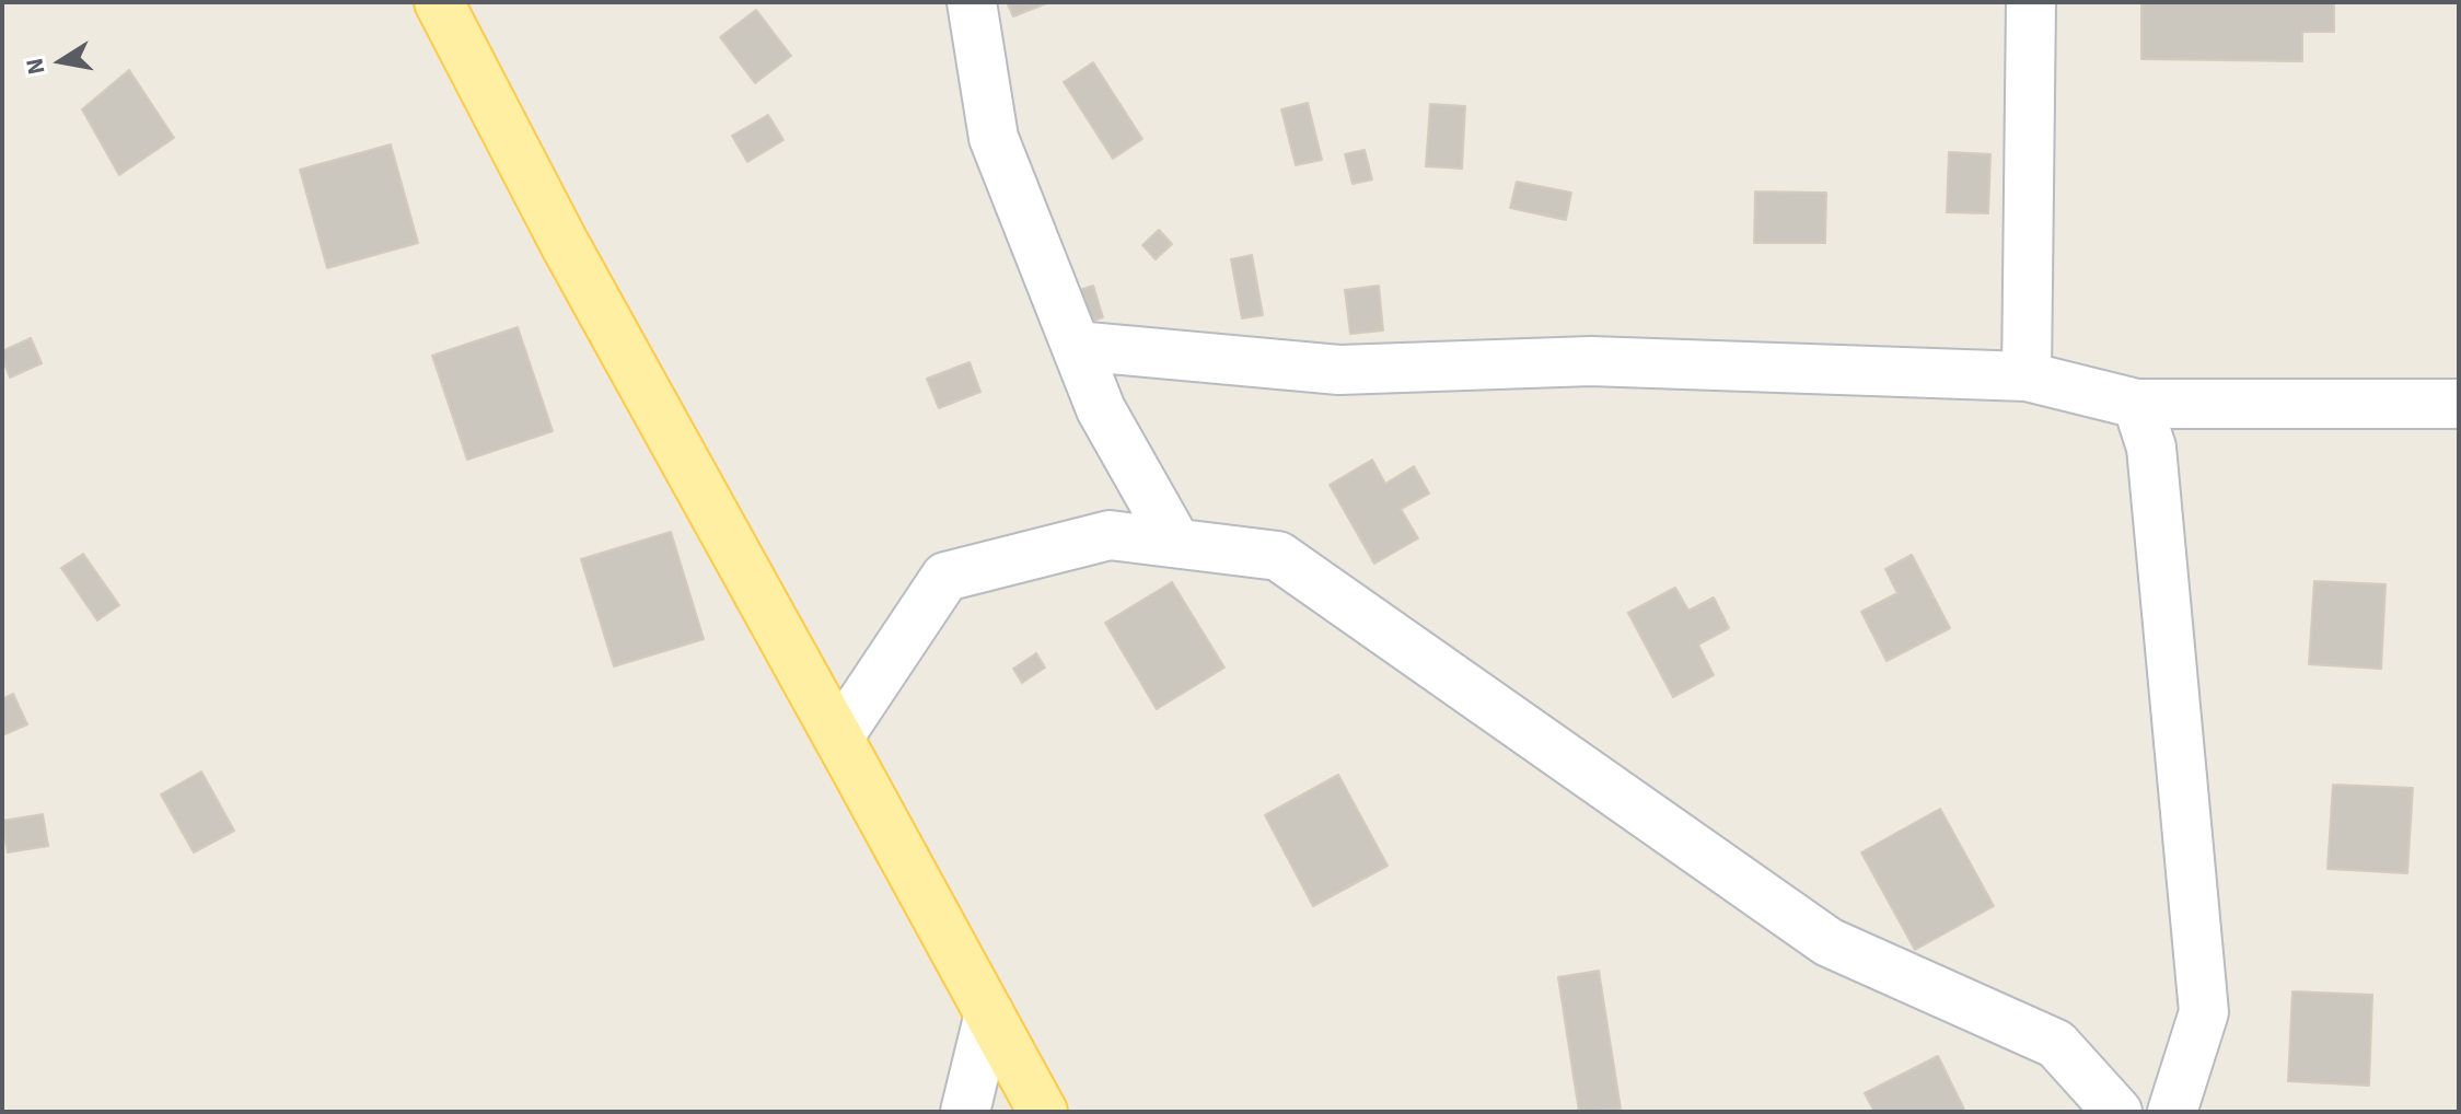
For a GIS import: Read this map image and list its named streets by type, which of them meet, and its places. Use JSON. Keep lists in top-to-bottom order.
{
  "north": "left"
}
